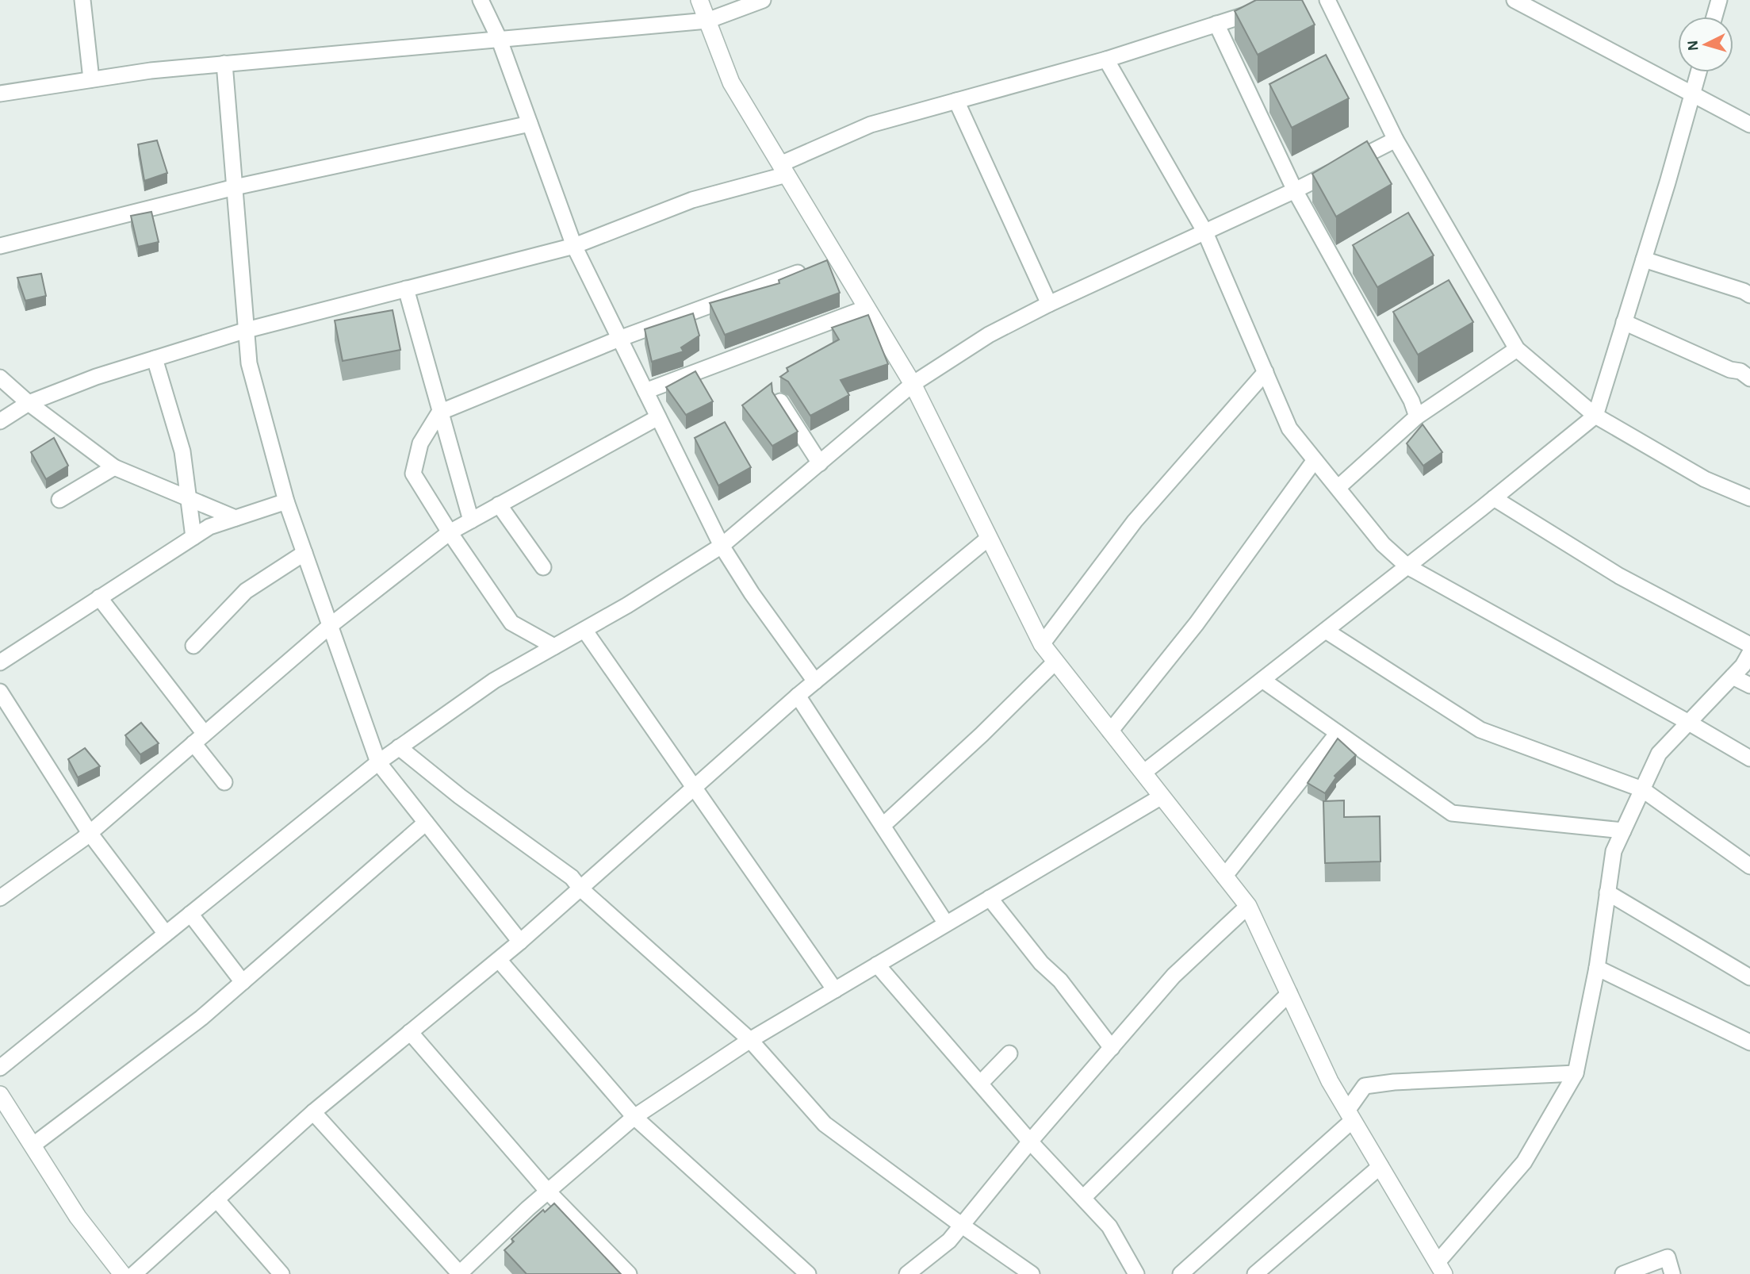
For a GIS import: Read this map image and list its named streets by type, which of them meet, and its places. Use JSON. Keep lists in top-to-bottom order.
{
  "north": "left"
}
